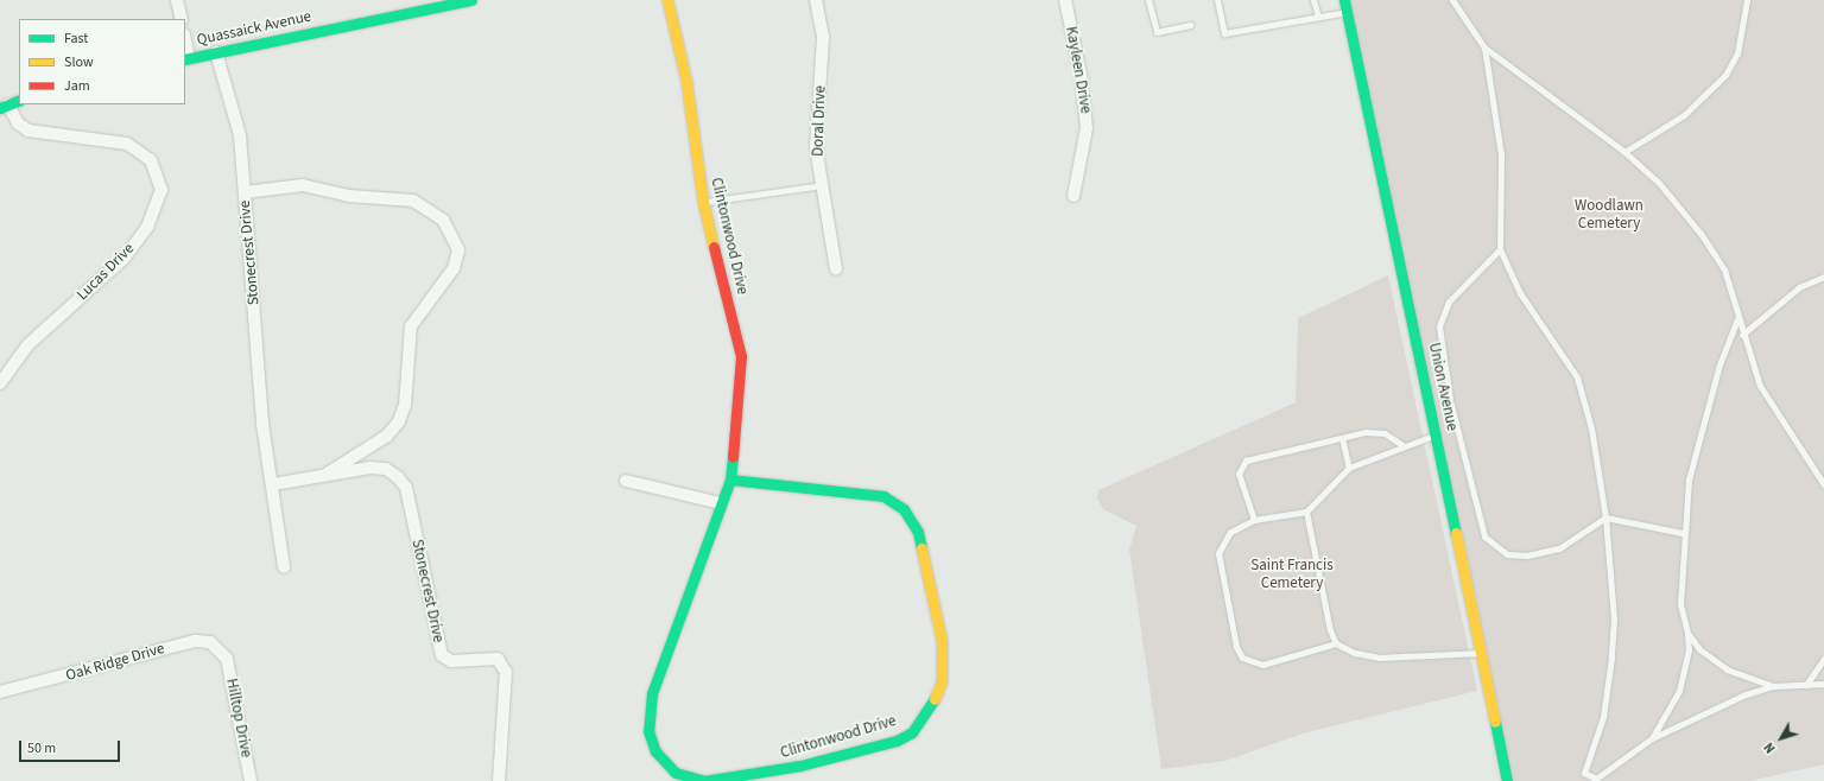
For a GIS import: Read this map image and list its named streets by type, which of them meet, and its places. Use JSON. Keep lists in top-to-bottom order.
{
  "streets": {
    "street": [
      "Quassaick Avenue",
      "Kayleen Drive",
      "Doral Drive",
      "Clintonwood Drive",
      "Stonecrest Drive",
      "Lucas Drive",
      "Union Avenue",
      "Oak Ridge Drive",
      "Hilltop Drive"
    ]
  },
  "crossings": [
    ["Quassaick Avenue", "Stonecrest Drive"],
    ["Oak Ridge Drive", "Hilltop Drive"]
  ],
  "parks": ["Woodlawn Cemetery", "Saint Francis Cemetery"],
  "legend": ["Fast", "Slow", "Jam"],
  "scale_bar": "50 m",
  "north": "bottom left"
}
